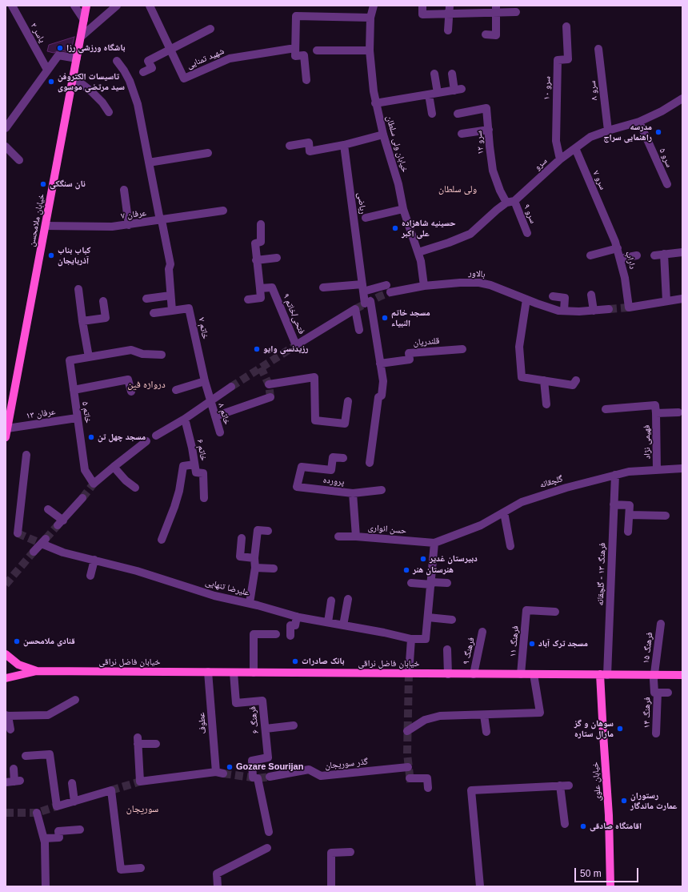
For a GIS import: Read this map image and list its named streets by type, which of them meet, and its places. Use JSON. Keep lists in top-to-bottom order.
{
  "streets": {
    "main road": ["خیابان ملامحسن", "خیابان فاضل نراقی", "خیابان علوی"],
    "street": [
      "یاسر ۲",
      "شهید تمنایی",
      "سرو ۱۰",
      "سرو ۸",
      "سرو ۱۲",
      "خیابان ولی سلطان",
      "سرو ۵",
      "سرو",
      "سرو ۷",
      "ریاضی",
      "سرو ۹",
      "عرفان ۷",
      "داراب",
      "بالاور",
      "فتحی/خاتم ۹",
      "خاتم ۷",
      "قلندریان",
      "خاتم ۵",
      "عرفان ۱۳",
      "خاتم ۸",
      "فهیمی نژاد",
      "خاتم ۶",
      "پرورده",
      "گلچقانه",
      "حسن انواری",
      "فرهنگ ۱۳ - گلچقانه",
      "علیرضا تنهایی",
      "فرهنگ ۱۱",
      "فرهنگ ۱۵",
      "فرهنگ ۹",
      "فرهنگ ۱۴",
      "فرهنگ ۶",
      "عطوف",
      "گذر سوریجان"
    ]
  },
  "crossings": [
    ["سرو ۱۰", "سرو"],
    ["سرو ۸", "سرو"],
    ["سرو ۱۲", "سرو"],
    ["سرو ۱۲", "سرو ۹"],
    ["خیابان ولی سلطان", "سرو"],
    ["خیابان ولی سلطان", "بالاور"],
    ["سرو ۵", "سرو"],
    ["سرو", "سرو ۷"],
    ["سرو", "سرو ۹"],
    ["سرو ۷", "داراب"],
    ["ریاضی", "بالاور"],
    ["ریاضی", "قلندریان"],
    ["عرفان ۷", "خیابان ملامحسن"],
    ["خیابان ملامحسن", "عرفان ۱۳"],
    ["خاتم ۷", "خاتم ۸"],
    ["خاتم ۵", "عرفان ۱۳"],
    ["فهیمی نژاد", "گلچقانه"],
    ["گلچقانه", "حسن انواری"],
    ["گلچقانه", "فرهنگ ۱۳ - گلچقانه"],
    ["فرهنگ ۱۳ - گلچقانه", "خیابان فاضل نراقی"],
    ["فرهنگ ۱۳ - گلچقانه", "خیابان علوی"],
    ["فرهنگ ۱۱", "خیابان فاضل نراقی"],
    ["فرهنگ ۱۵", "خیابان فاضل نراقی"],
    ["فرهنگ ۱۵", "فرهنگ ۱۴"],
    ["فرهنگ ۹", "خیابان فاضل نراقی"],
    ["خیابان فاضل نراقی", "فرهنگ ۱۴"],
    ["خیابان فاضل نراقی", "فرهنگ ۶"],
    ["خیابان فاضل نراقی", "عطوف"],
    ["خیابان فاضل نراقی", "خیابان علوی"]
  ],
  "districts": ["ولی سلطان", "دروازه فین", "سوریجان"],
  "places": [
    "باشگاه ورزشی رزا",
    "تاسیسات الکتروفن سید مرتضی موسوی",
    "مدرسه راهنمایی سراج",
    "نان سنگکی",
    "حسینیه شاهزاده علی اکبر",
    "کباب بناب آذربایجان",
    "مسجد خاتم النبیاء",
    "رزیدنسی وایو",
    "مسجد چهل تن",
    "دبیرستان غدیر",
    "هنرستان هنر",
    "قنادی ملامحسن",
    "مسجد ترک آباد",
    "بانک صادرات",
    "سوهان و گز مارال ستاره",
    "Gozare Sourijan",
    "رستوران عمارت ماندگار",
    "اقامتگاه صادقی"
  ],
  "scale_bar": "50 m"
}
